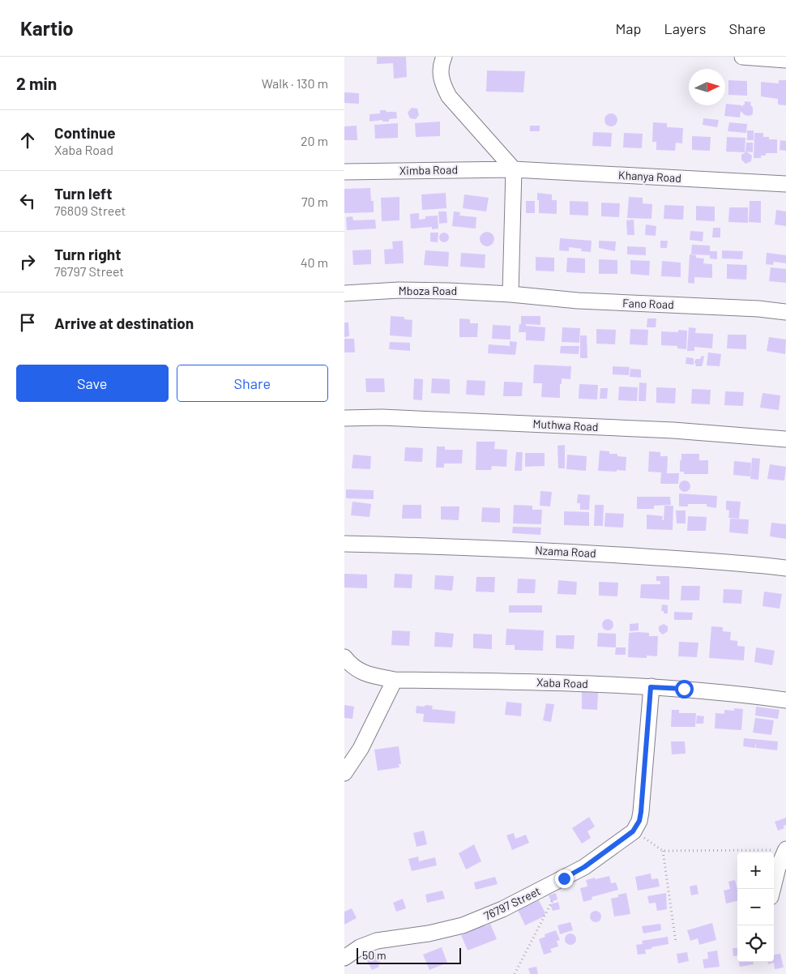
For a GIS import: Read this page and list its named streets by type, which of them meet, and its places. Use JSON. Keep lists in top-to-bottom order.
{
  "streets": {
    "street": [
      "Ximba Road",
      "Khanya Road",
      "Mboza Road",
      "Fano Road",
      "Muthwa Road",
      "Nzama Road",
      "Xaba Road",
      "76797 Street"
    ]
  },
  "crossings": [
    ["Ximba Road", "Khanya Road"],
    ["Mboza Road", "Fano Road"]
  ],
  "scale_bar": "50 m",
  "north": "right",
  "page": {
    "header": "Kartio",
    "nav": ["Map", "Layers", "Share"],
    "heading": ["2 min", "Walk · 130 m"],
    "list": [
      ["Continue", "Xaba Road", "20 m"],
      ["Turn left", "76809 Street", "70 m"],
      ["Turn right", "76797 Street", "40 m"],
      "Arrive at destination"
    ],
    "buttons": ["Save", "Share"],
    "map_buttons": ["+", "−"],
    "scale": "50 m"
  }
}
